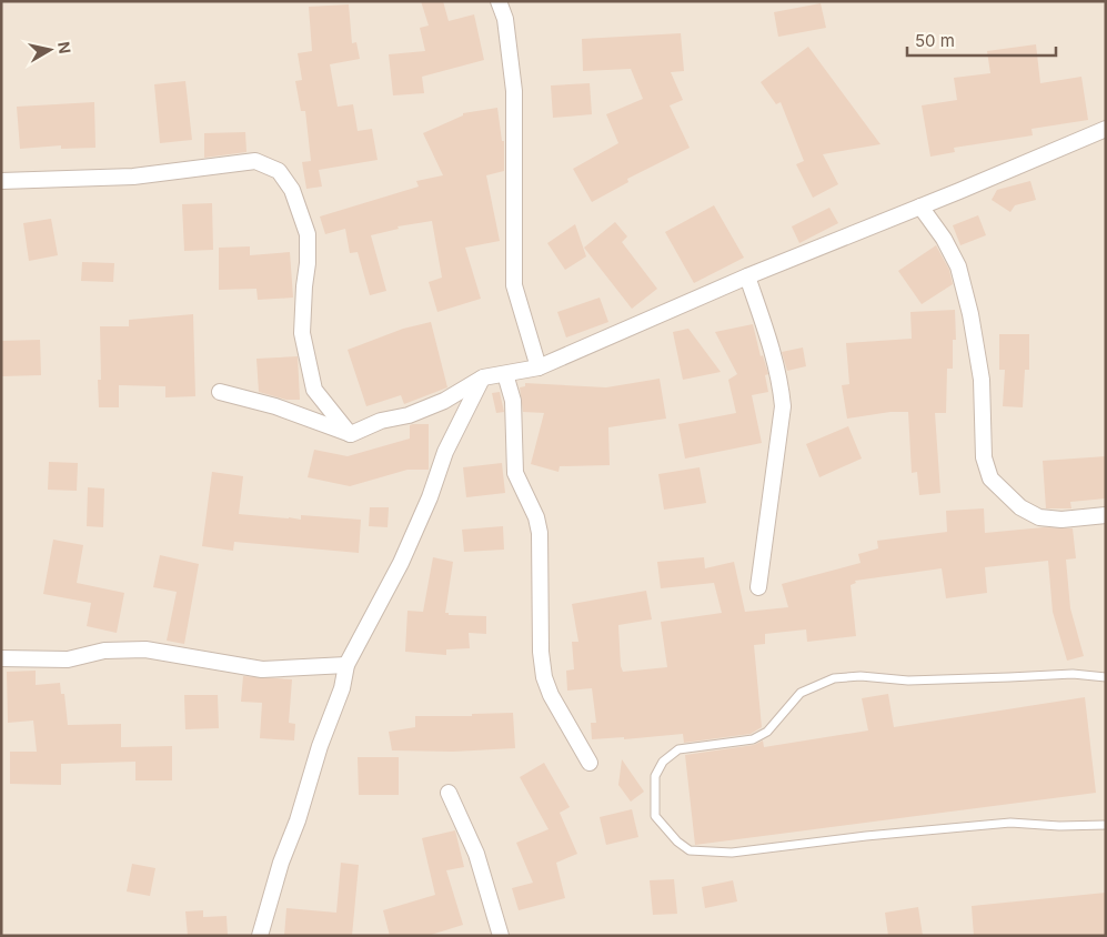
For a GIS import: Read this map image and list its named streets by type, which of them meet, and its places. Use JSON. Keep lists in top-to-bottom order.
{
  "scale_bar": "50 m",
  "north": "right"
}
